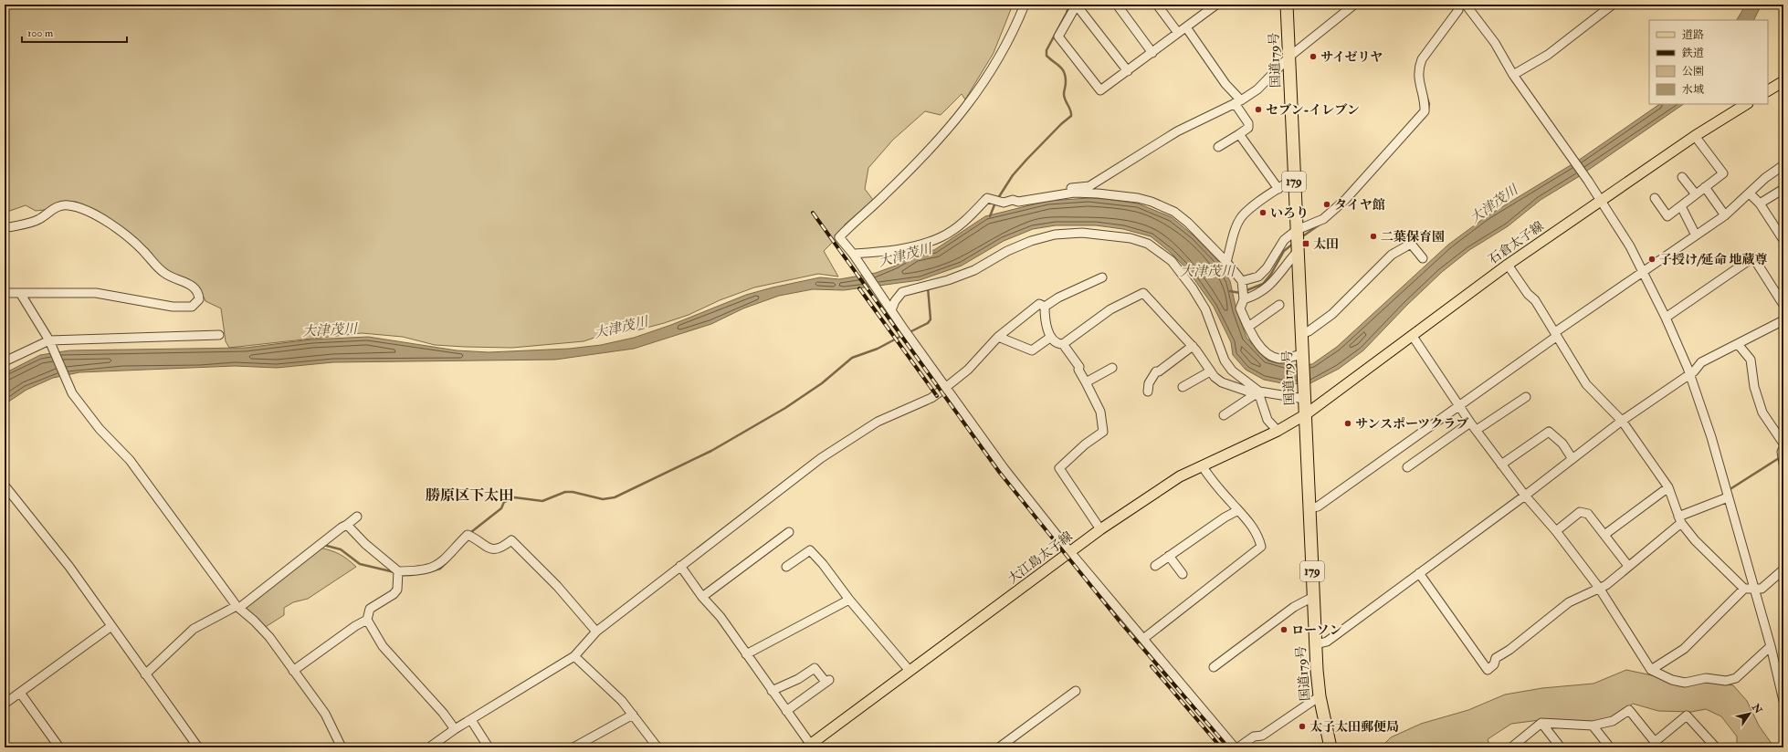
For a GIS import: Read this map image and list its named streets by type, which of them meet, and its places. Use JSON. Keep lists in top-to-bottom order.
{
  "streets": {
    "highway": ["国道179号", "179"],
    "main road": ["石倉太子線", "大江島太子線"]
  },
  "crossings": [
    ["国道179号", "石倉太子線"],
    ["国道179号", "大江島太子線"],
    ["石倉太子線", "大江島太子線"]
  ],
  "districts": ["勝原区下太田"],
  "water": ["大津茂川"],
  "places": {
    "other": [
      "サイゼリヤ",
      "セブン-イレブン",
      "タイヤ館",
      "いろり",
      "二葉保育園",
      "子授け/延命 地蔵尊",
      "サンスポーツクラブ",
      "ローソン",
      "太子太田郵便局"
    ],
    "transit": ["太田"]
  },
  "legend": [
    "道路",
    "鉄道",
    "公園",
    "水域"
  ],
  "scale_bar": "100 m",
  "north": "top right"
}
